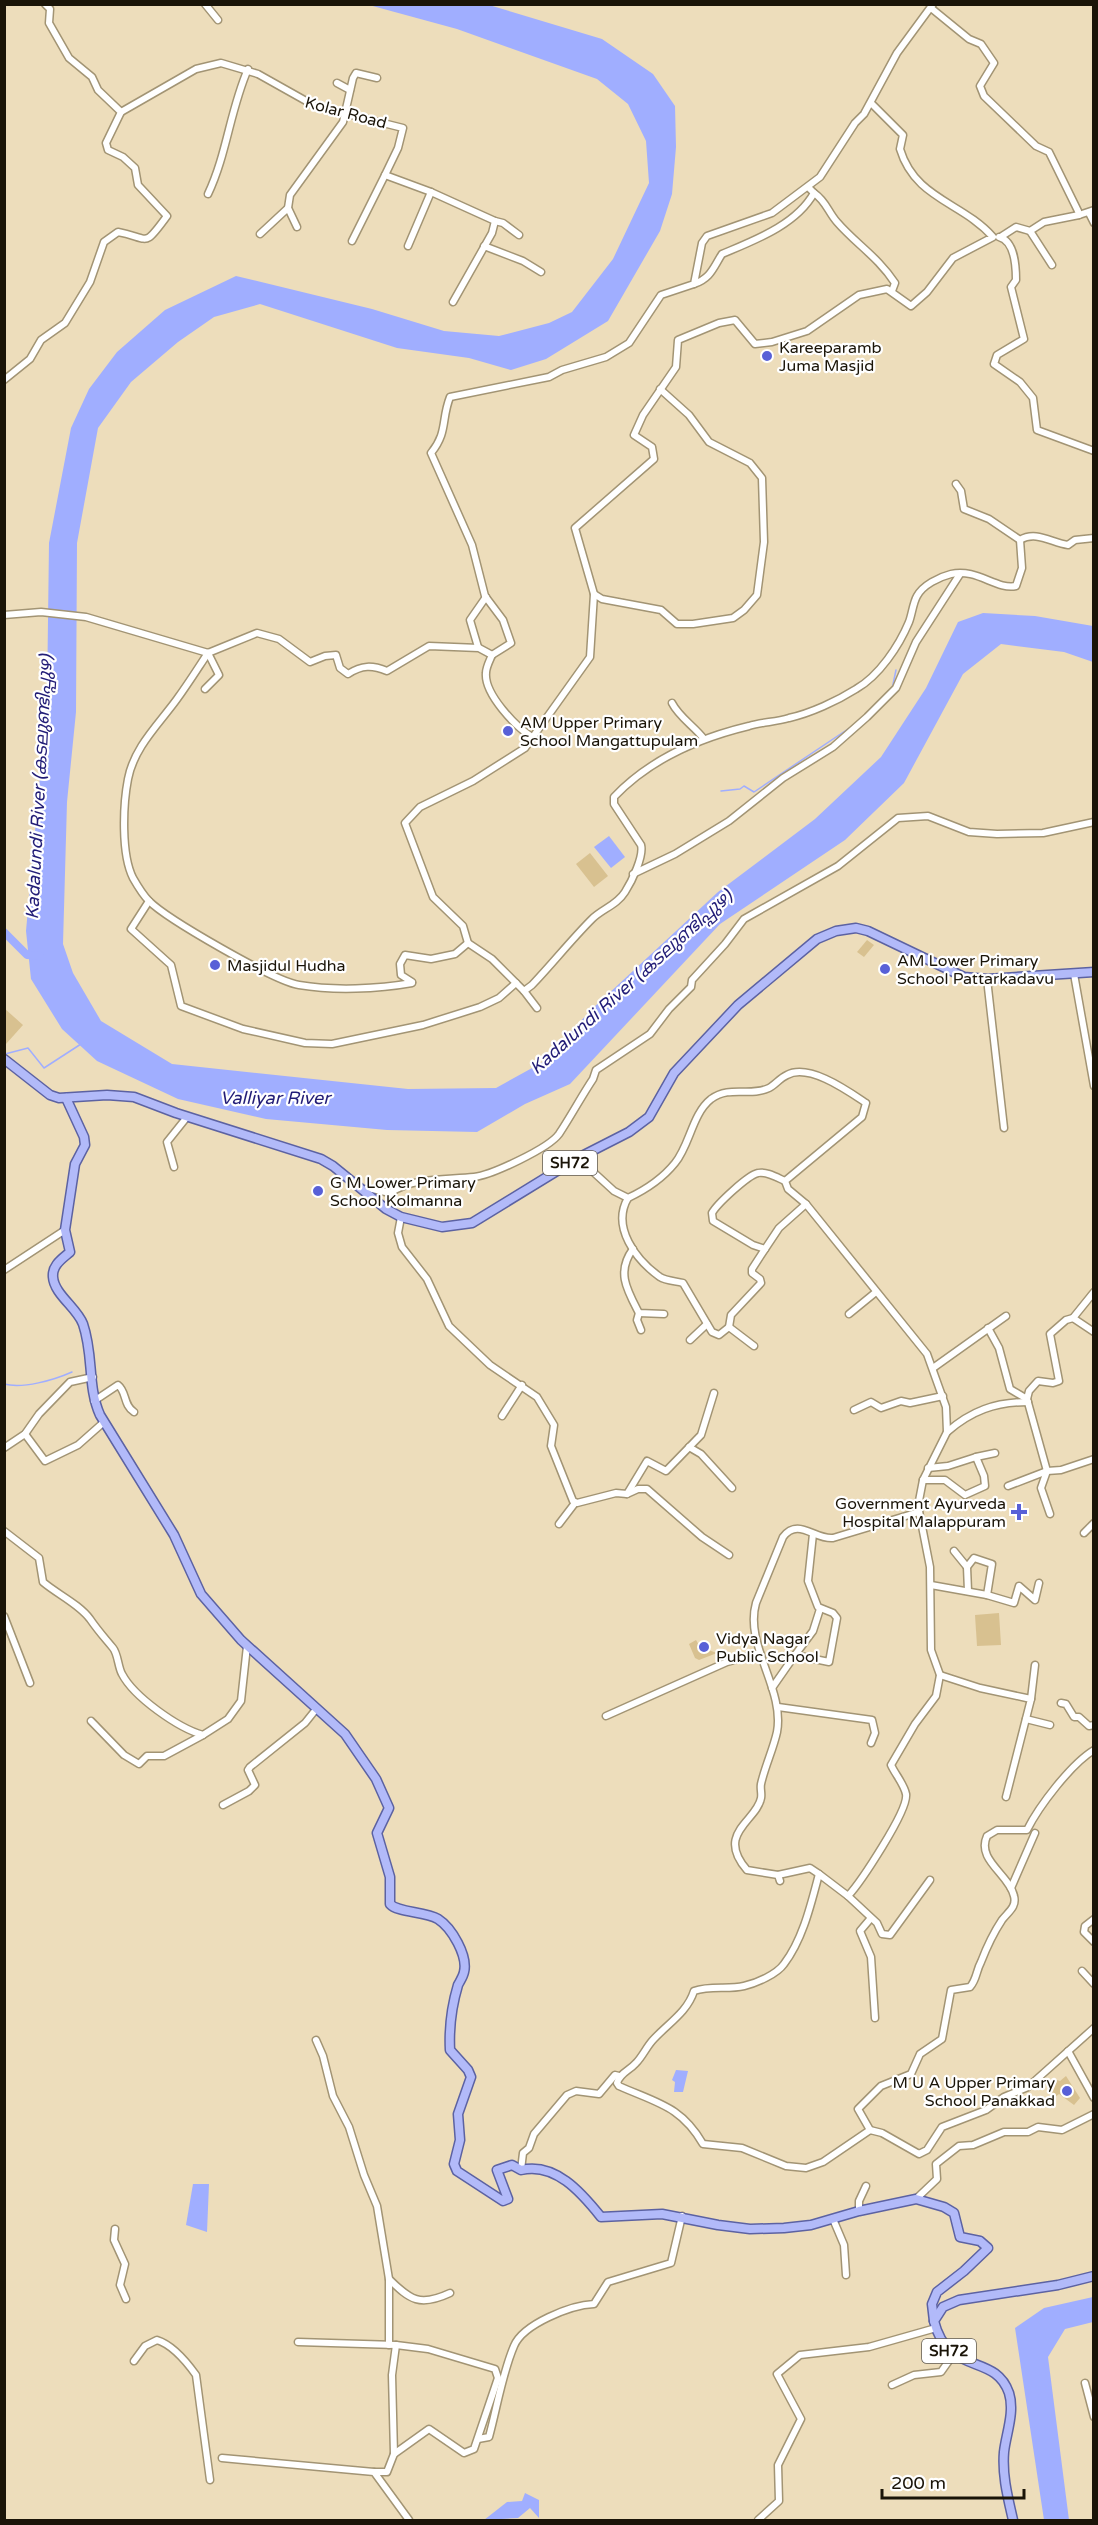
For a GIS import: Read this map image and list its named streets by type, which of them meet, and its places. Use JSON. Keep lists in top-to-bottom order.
{
  "streets": {
    "main road": ["SH72"],
    "street": ["Kolar Road"]
  },
  "water": ["Kadalundi River (കടലുണ്ടിപ്പുഴ)", "Valliyar River"],
  "places": {
    "other": [
      "Kareeparamb Juma Masjid",
      "AM Upper Primary School Mangattupulam",
      "Masjidul Hudha",
      "AM Lower Primary School Pattarkadavu",
      "G M Lower Primary School Kolmanna",
      "Vidya Nagar Public School",
      "M U A Upper Primary School Panakkad"
    ],
    "health": ["Government Ayurveda Hospital Malappuram"]
  },
  "scale_bar": "200 m"
}
